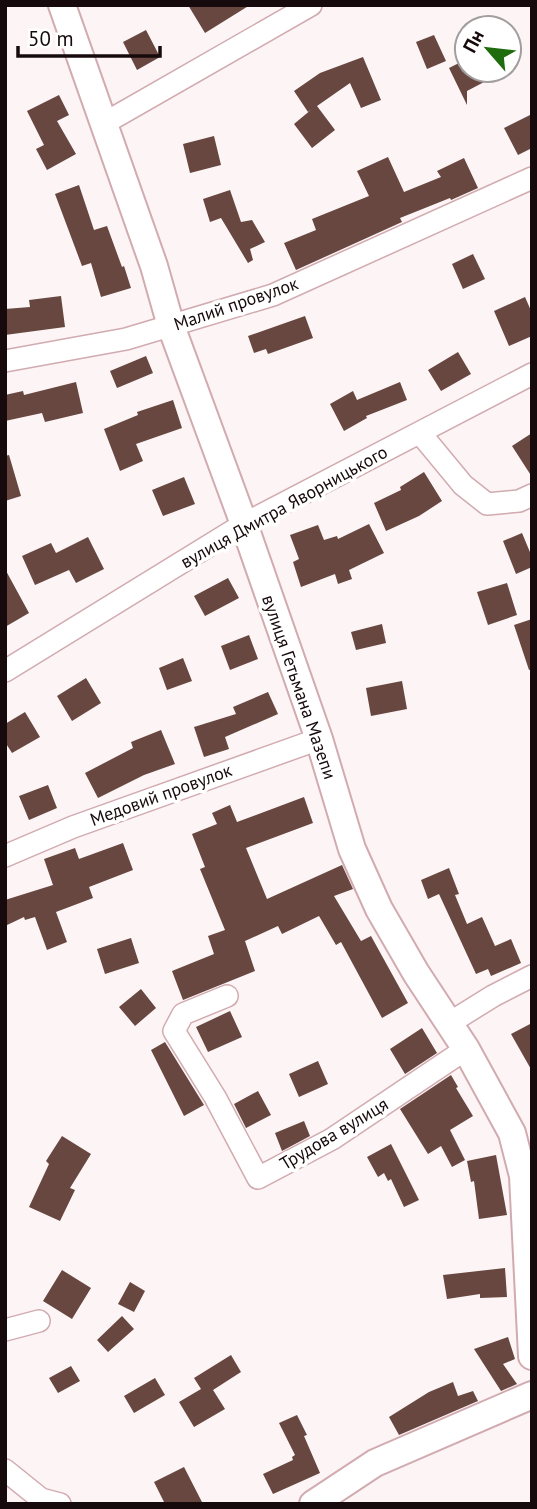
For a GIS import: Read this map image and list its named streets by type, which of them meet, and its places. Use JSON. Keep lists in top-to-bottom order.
{
  "streets": {
    "street": [
      "Малий провулок",
      "вулиця Дмитра Яворницького",
      "вулиця Гетьмана Мазепи",
      "Медовий провулок",
      "Трудова вулиця"
    ]
  },
  "crossings": [
    ["Малий провулок", "вулиця Гетьмана Мазепи"],
    ["вулиця Дмитра Яворницького", "вулиця Гетьмана Мазепи"],
    ["вулиця Гетьмана Мазепи", "Медовий провулок"],
    ["вулиця Гетьмана Мазепи", "Трудова вулиця"]
  ],
  "scale_bar": "50 m",
  "north": "top left"
}
